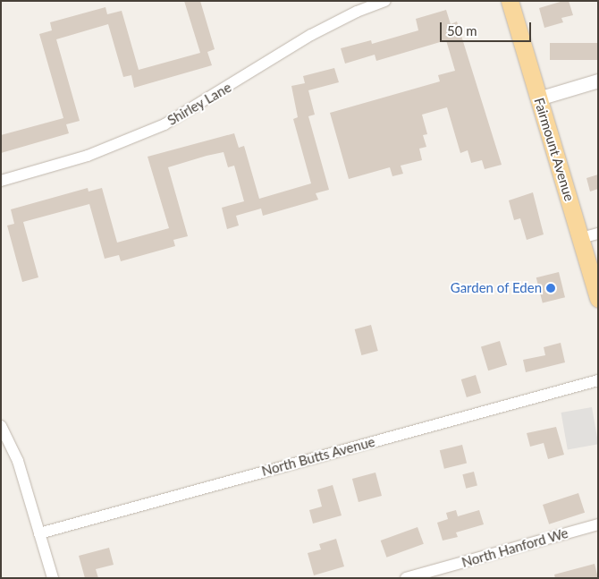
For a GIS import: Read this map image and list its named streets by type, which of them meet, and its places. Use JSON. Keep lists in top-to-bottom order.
{
  "streets": {
    "main road": ["Fairmount Avenue"],
    "street": ["Shirley Lane", "North Butts Avenue", "North Hanford We"]
  },
  "places": ["Garden of Eden"],
  "scale_bar": "50 m"
}
